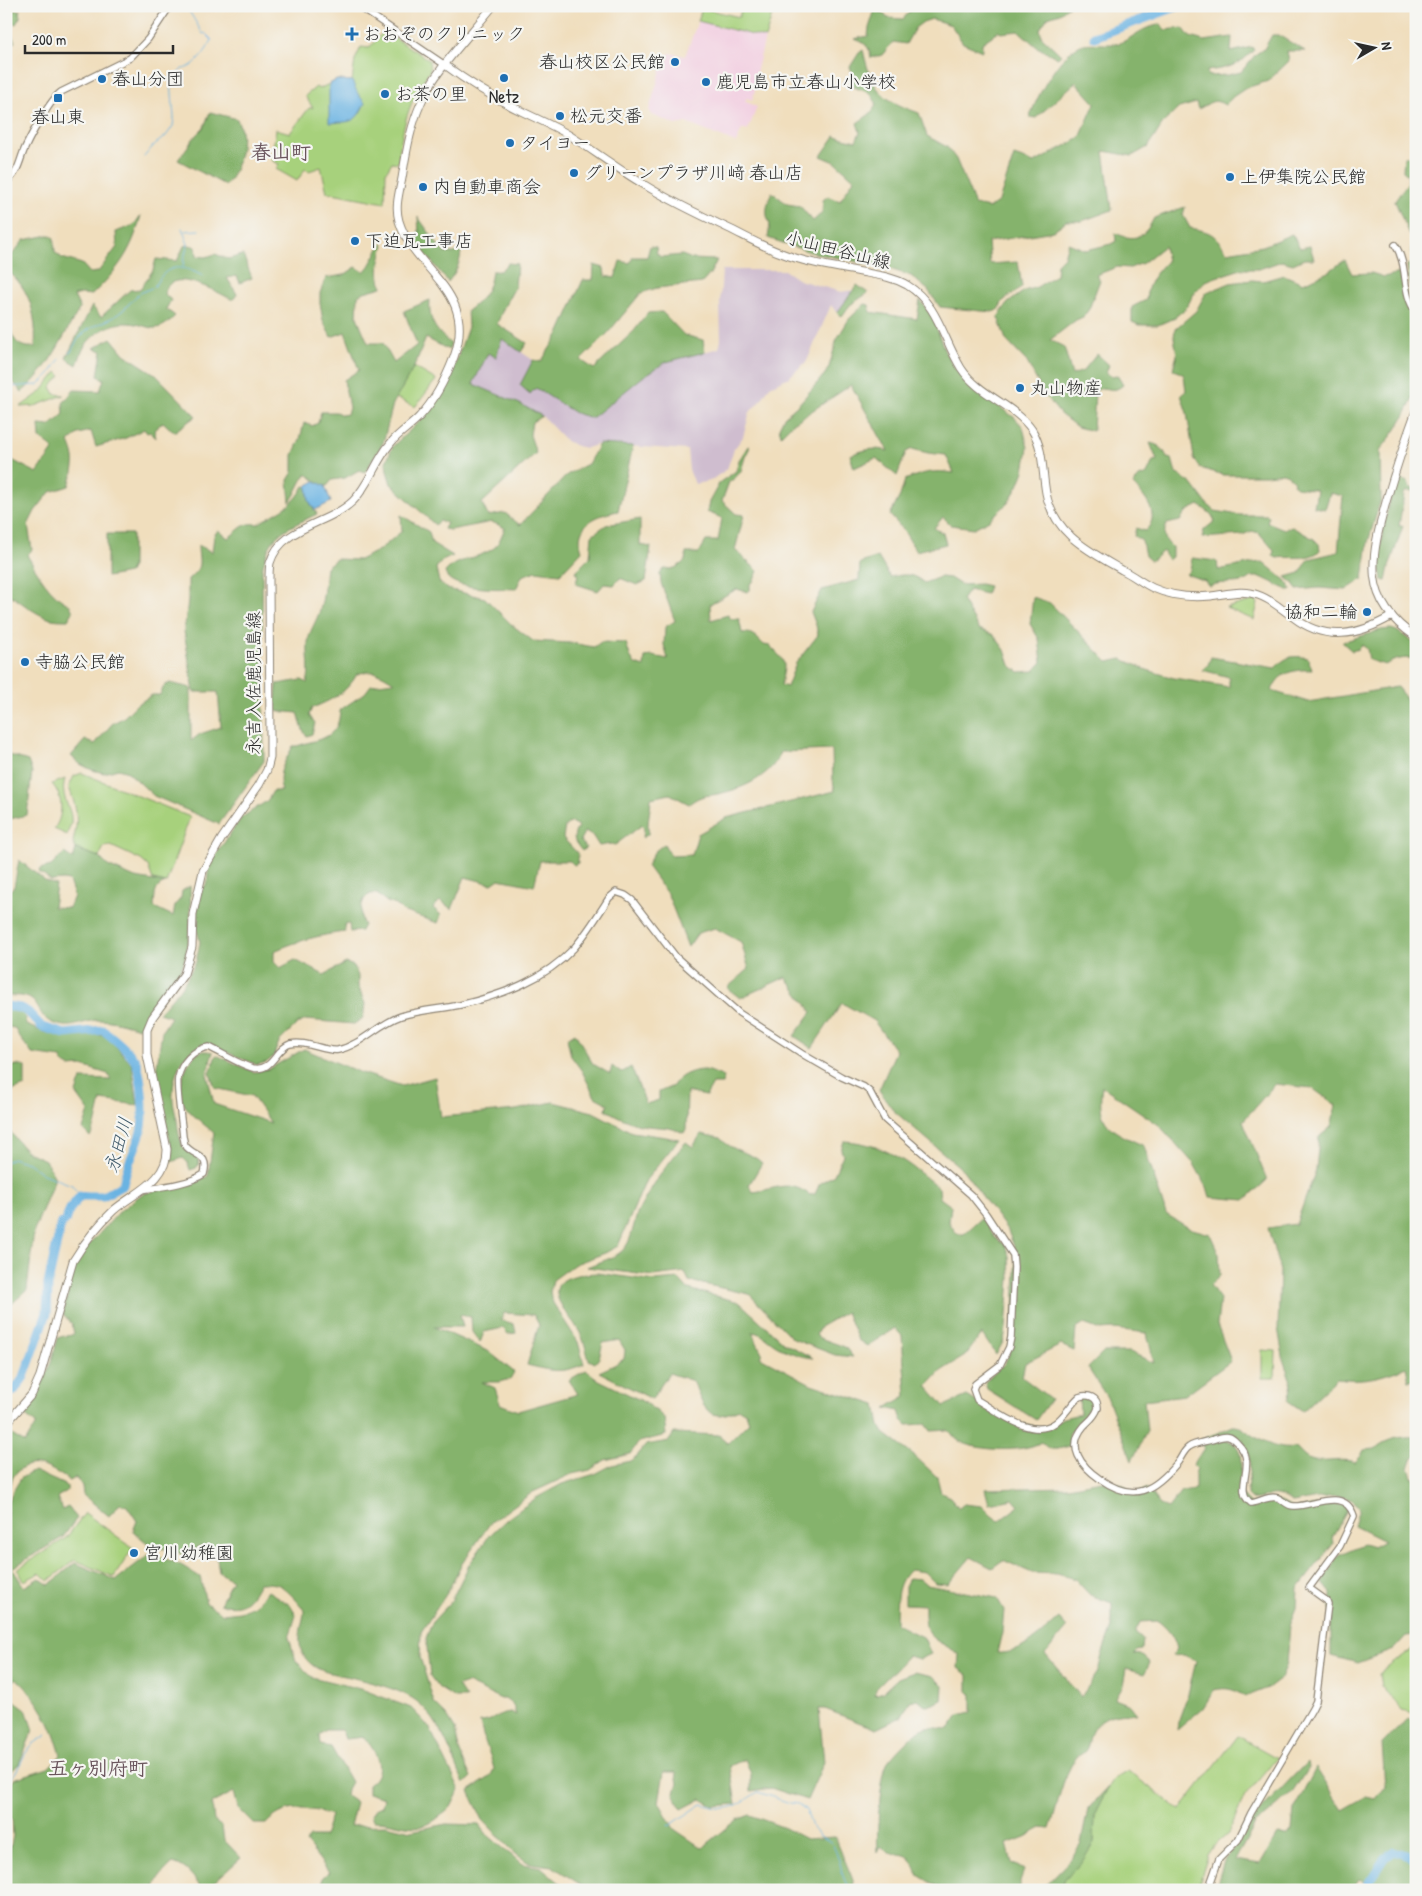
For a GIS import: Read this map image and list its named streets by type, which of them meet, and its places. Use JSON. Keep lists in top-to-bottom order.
{
  "streets": {
    "main road": ["小山田谷山線", "永吉入佐鹿児島線"]
  },
  "crossings": [
    ["小山田谷山線", "永吉入佐鹿児島線"]
  ],
  "districts": ["春山町", "五ヶ別府町"],
  "water": ["永田川"],
  "places": {
    "health": ["おおぞのクリニック"],
    "other": [
      "春山校区公民館",
      "Netz",
      "春山分団",
      "鹿児島市立春山小学校",
      "お茶の里",
      "松元交番",
      "タイヨー",
      "グリーンプラザ川﨑 春山店",
      "上伊集院公民館",
      "内自動車商会",
      "下迫瓦工事店",
      "丸山物産",
      "協和二輪",
      "寺脇公民館",
      "宮川幼稚園"
    ],
    "transit": ["春山東"]
  },
  "scale_bar": "200 m",
  "north": "right"
}
